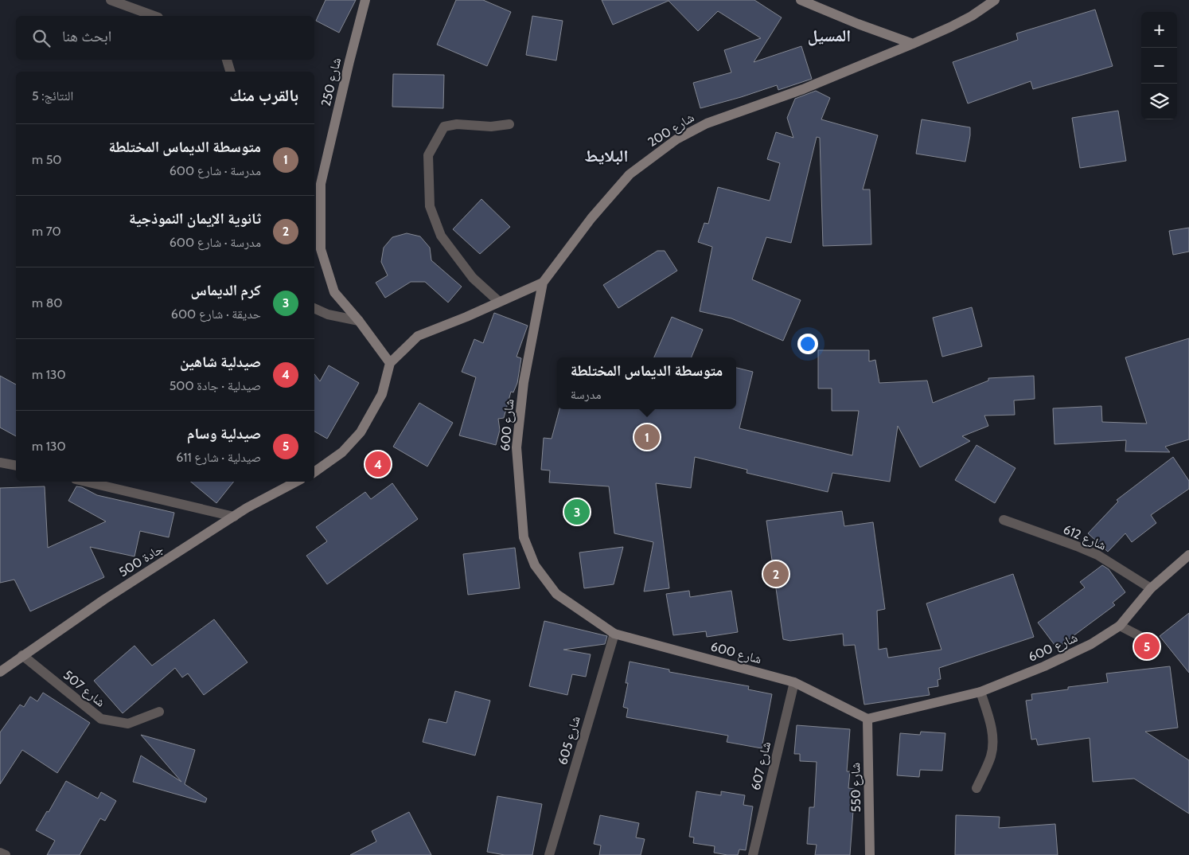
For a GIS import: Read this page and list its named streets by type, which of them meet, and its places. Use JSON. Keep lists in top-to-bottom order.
{
  "streets": {
    "main road": [
      "شارع 250",
      "شارع 200",
      "شارع 600",
      "جادة 500",
      "شارع 550"
    ],
    "street": [
      "شارع 612",
      "شارع 507",
      "شارع 605",
      "شارع 607"
    ]
  },
  "crossings": [
    ["شارع 250", "شارع 200"],
    ["شارع 200", "شارع 600"],
    ["شارع 600", "شارع 612"],
    ["شارع 600", "شارع 605"],
    ["شارع 600", "شارع 607"],
    ["شارع 600", "شارع 550"],
    ["جادة 500", "شارع 507"]
  ],
  "districts": ["المسيل", "البلايط"],
  "page": {
    "map_buttons": ["+", "−"],
    "search": "ابحث هنا",
    "heading": ["بالقرب منك", "النتائج: 5"],
    "list": [
      {
        "mark": "1",
        "name": "متوسطة الديماس المختلطة",
        "note": "مدرسة · شارع 600",
        "value": "50 m"
      },
      {
        "mark": "2",
        "name": "ثانوية الإيمان النموذجية",
        "note": "مدرسة · شارع 600",
        "value": "70 m"
      },
      {
        "mark": "3",
        "name": "كرم الديماس",
        "note": "حديقة · شارع 600",
        "value": "80 m"
      },
      {
        "mark": "4",
        "name": "صيدلية شاهين",
        "note": "صيدلية · جادة 500",
        "value": "130 m"
      },
      {
        "mark": "5",
        "name": "صيدلية وسام",
        "note": "صيدلية · شارع 611",
        "value": "130 m"
      }
    ],
    "popup": ["متوسطة الديماس المختلطة", "مدرسة"],
    "pins": [
      "1",
      "4",
      "3",
      "2",
      "5"
    ]
  }
}
